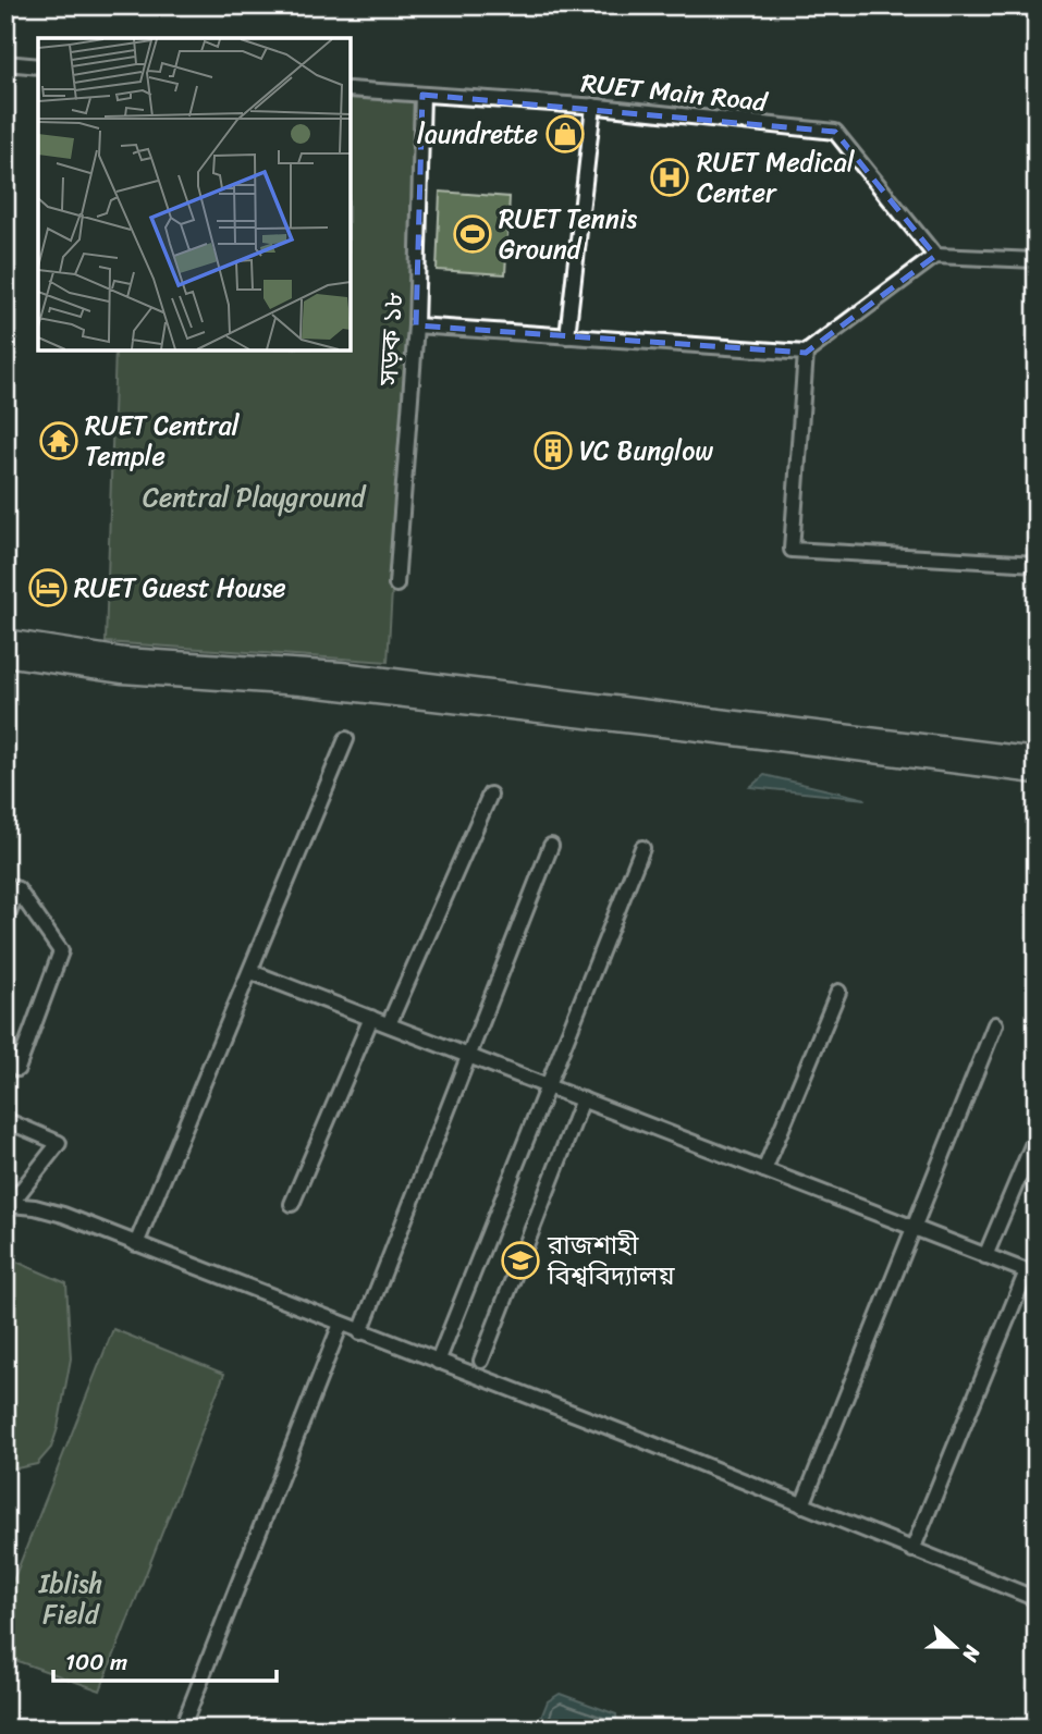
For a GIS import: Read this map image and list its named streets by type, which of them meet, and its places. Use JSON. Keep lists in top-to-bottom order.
{
  "streets": {
    "street": ["RUET Main Road", "সড়ক ১৮"]
  },
  "crossings": [
    ["RUET Main Road", "সড়ক ১৮"]
  ],
  "parks": ["Central Playground", "Iblish Field"],
  "places": {
    "shop": ["laundrette"],
    "hospital": ["RUET Medical Center"],
    "sports": ["RUET Tennis Ground"],
    "temple": ["RUET Central Temple"],
    "building": ["VC Bunglow"],
    "hotel": ["RUET Guest House"],
    "school or university": ["রাজশাহী বিশ্ববিদ্যালয়"]
  },
  "scale_bar": "100 m",
  "north": "right"
}
